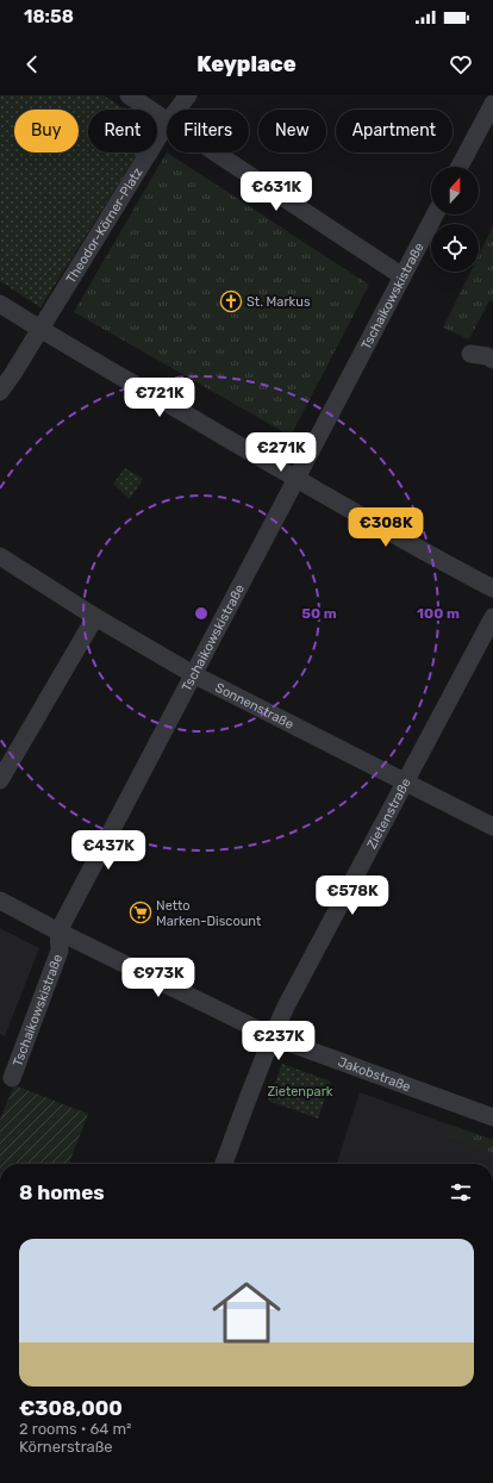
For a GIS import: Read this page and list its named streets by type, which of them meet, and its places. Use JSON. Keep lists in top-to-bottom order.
{
  "streets": {
    "street": [
      "Theodor-Körner-Platz",
      "Tschaikowskistraße",
      "Sonnenstraße",
      "Zietenstraße",
      "Jakobstraße"
    ]
  },
  "crossings": [
    ["Tschaikowskistraße", "Sonnenstraße"],
    ["Tschaikowskistraße", "Jakobstraße"],
    ["Sonnenstraße", "Zietenstraße"],
    ["Zietenstraße", "Jakobstraße"]
  ],
  "parks": ["Zietenpark"],
  "places": {
    "church": ["St. Markus"],
    "supermarket": ["Netto Marken-Discount"]
  },
  "north": "top",
  "page": {
    "status": "18:58",
    "header": "Keyplace",
    "chip": [
      "Buy",
      "Rent",
      "Filters",
      "New",
      "Apartment"
    ],
    "price": [
      "€631K",
      "€721K",
      "€271K",
      "€308K",
      "€437K",
      "€578K",
      "€973K",
      "€237K"
    ],
    "heading": "8 homes",
    "list": [
      {
        "name": "€308,000",
        "note": "2 rooms · 64 m² · Körnerstraße"
      }
    ]
  },
  "rings": ["50 m", "100 m"]
}
